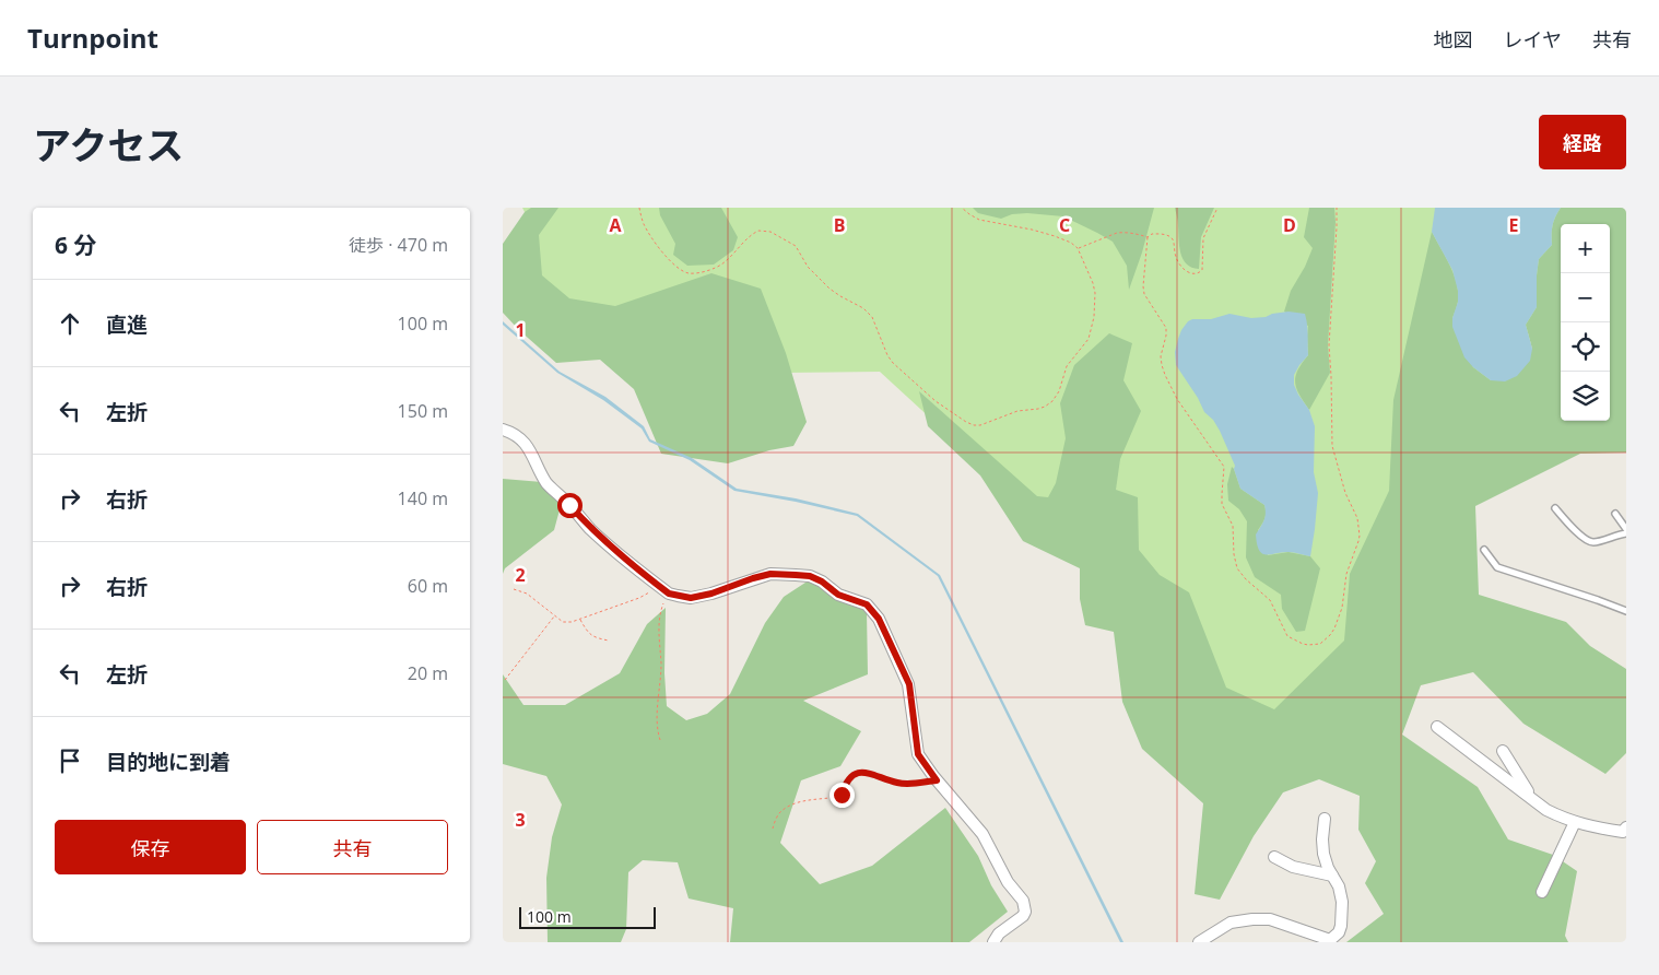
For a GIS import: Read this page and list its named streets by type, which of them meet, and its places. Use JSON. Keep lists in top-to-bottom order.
{
  "scale_bar": "100 m",
  "page": {
    "header": "Turnpoint",
    "nav": ["地図", "レイヤ", "共有"],
    "title": "アクセス",
    "buttons": [
      "経路",
      ["保存", "共有"]
    ],
    "heading": ["6 分", "徒歩 · 470 m"],
    "map_buttons": ["+", "−"],
    "list": [
      ["直進", "100 m"],
      ["左折", "150 m"],
      ["右折", "140 m"],
      ["右折", "60 m"],
      ["左折", "20 m"],
      "目的地に到着"
    ],
    "scale": "100 m"
  },
  "grid": {
    "columns": [
      "A",
      "B",
      "C",
      "D",
      "E"
    ],
    "rows": ["1", "2", "3"]
  }
}
